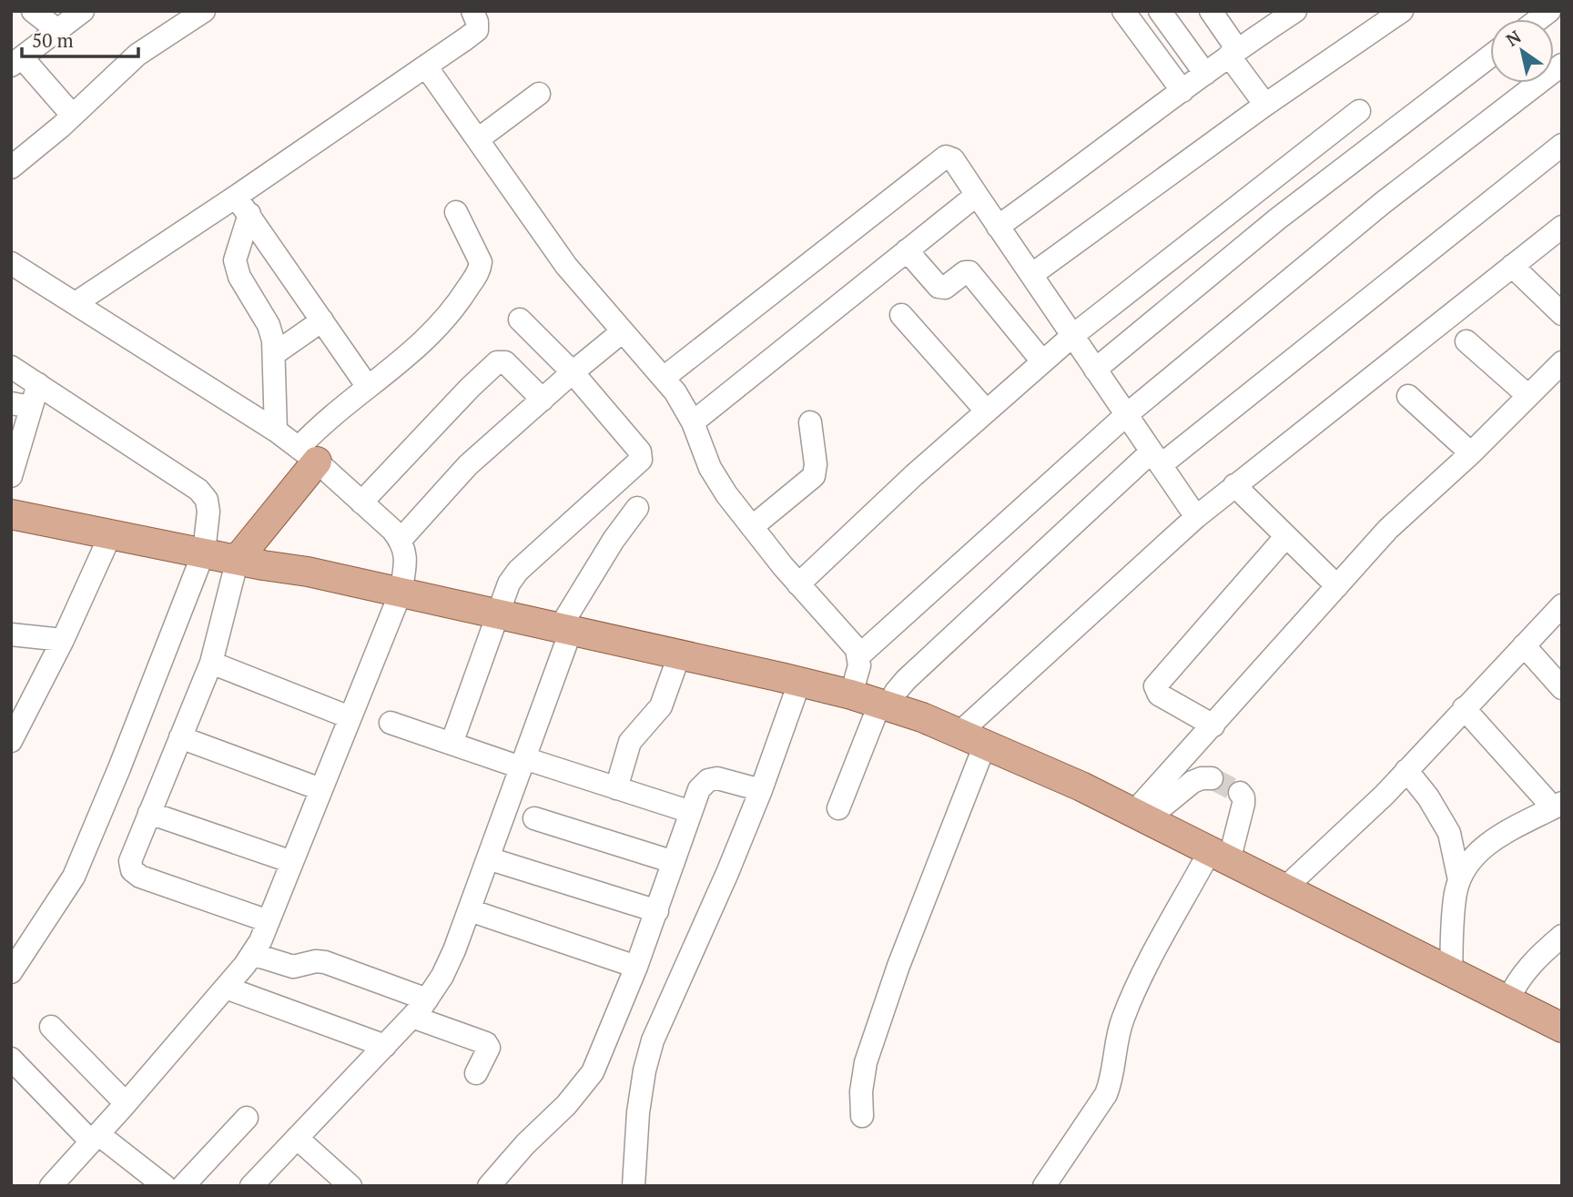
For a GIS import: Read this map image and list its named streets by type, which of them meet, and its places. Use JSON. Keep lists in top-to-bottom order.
{
  "scale_bar": "50 m",
  "north": "top left"
}
